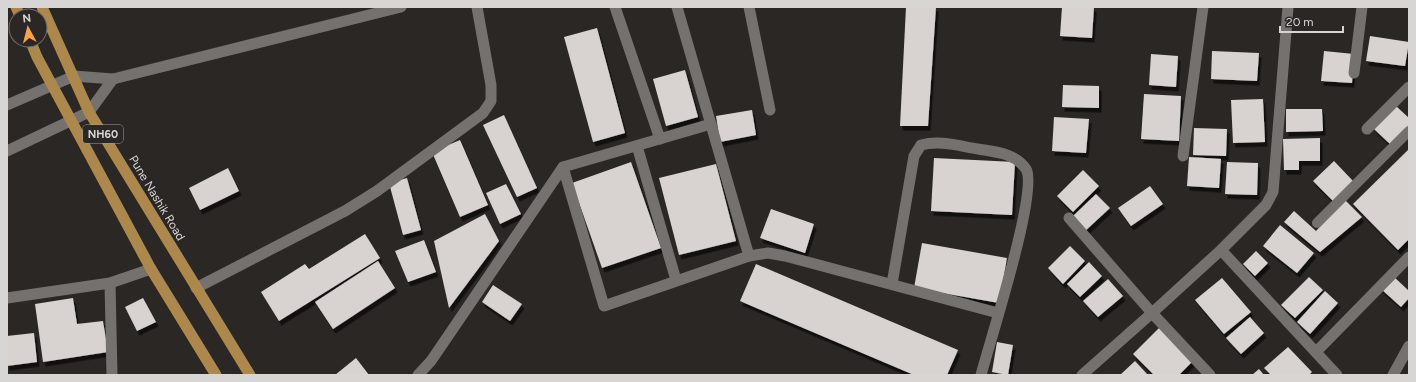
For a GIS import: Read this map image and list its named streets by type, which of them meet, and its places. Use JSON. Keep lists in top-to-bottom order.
{
  "streets": {
    "highway": ["NH60", "Pune Nashik Road"]
  },
  "scale_bar": "20 m",
  "north": "top"
}
